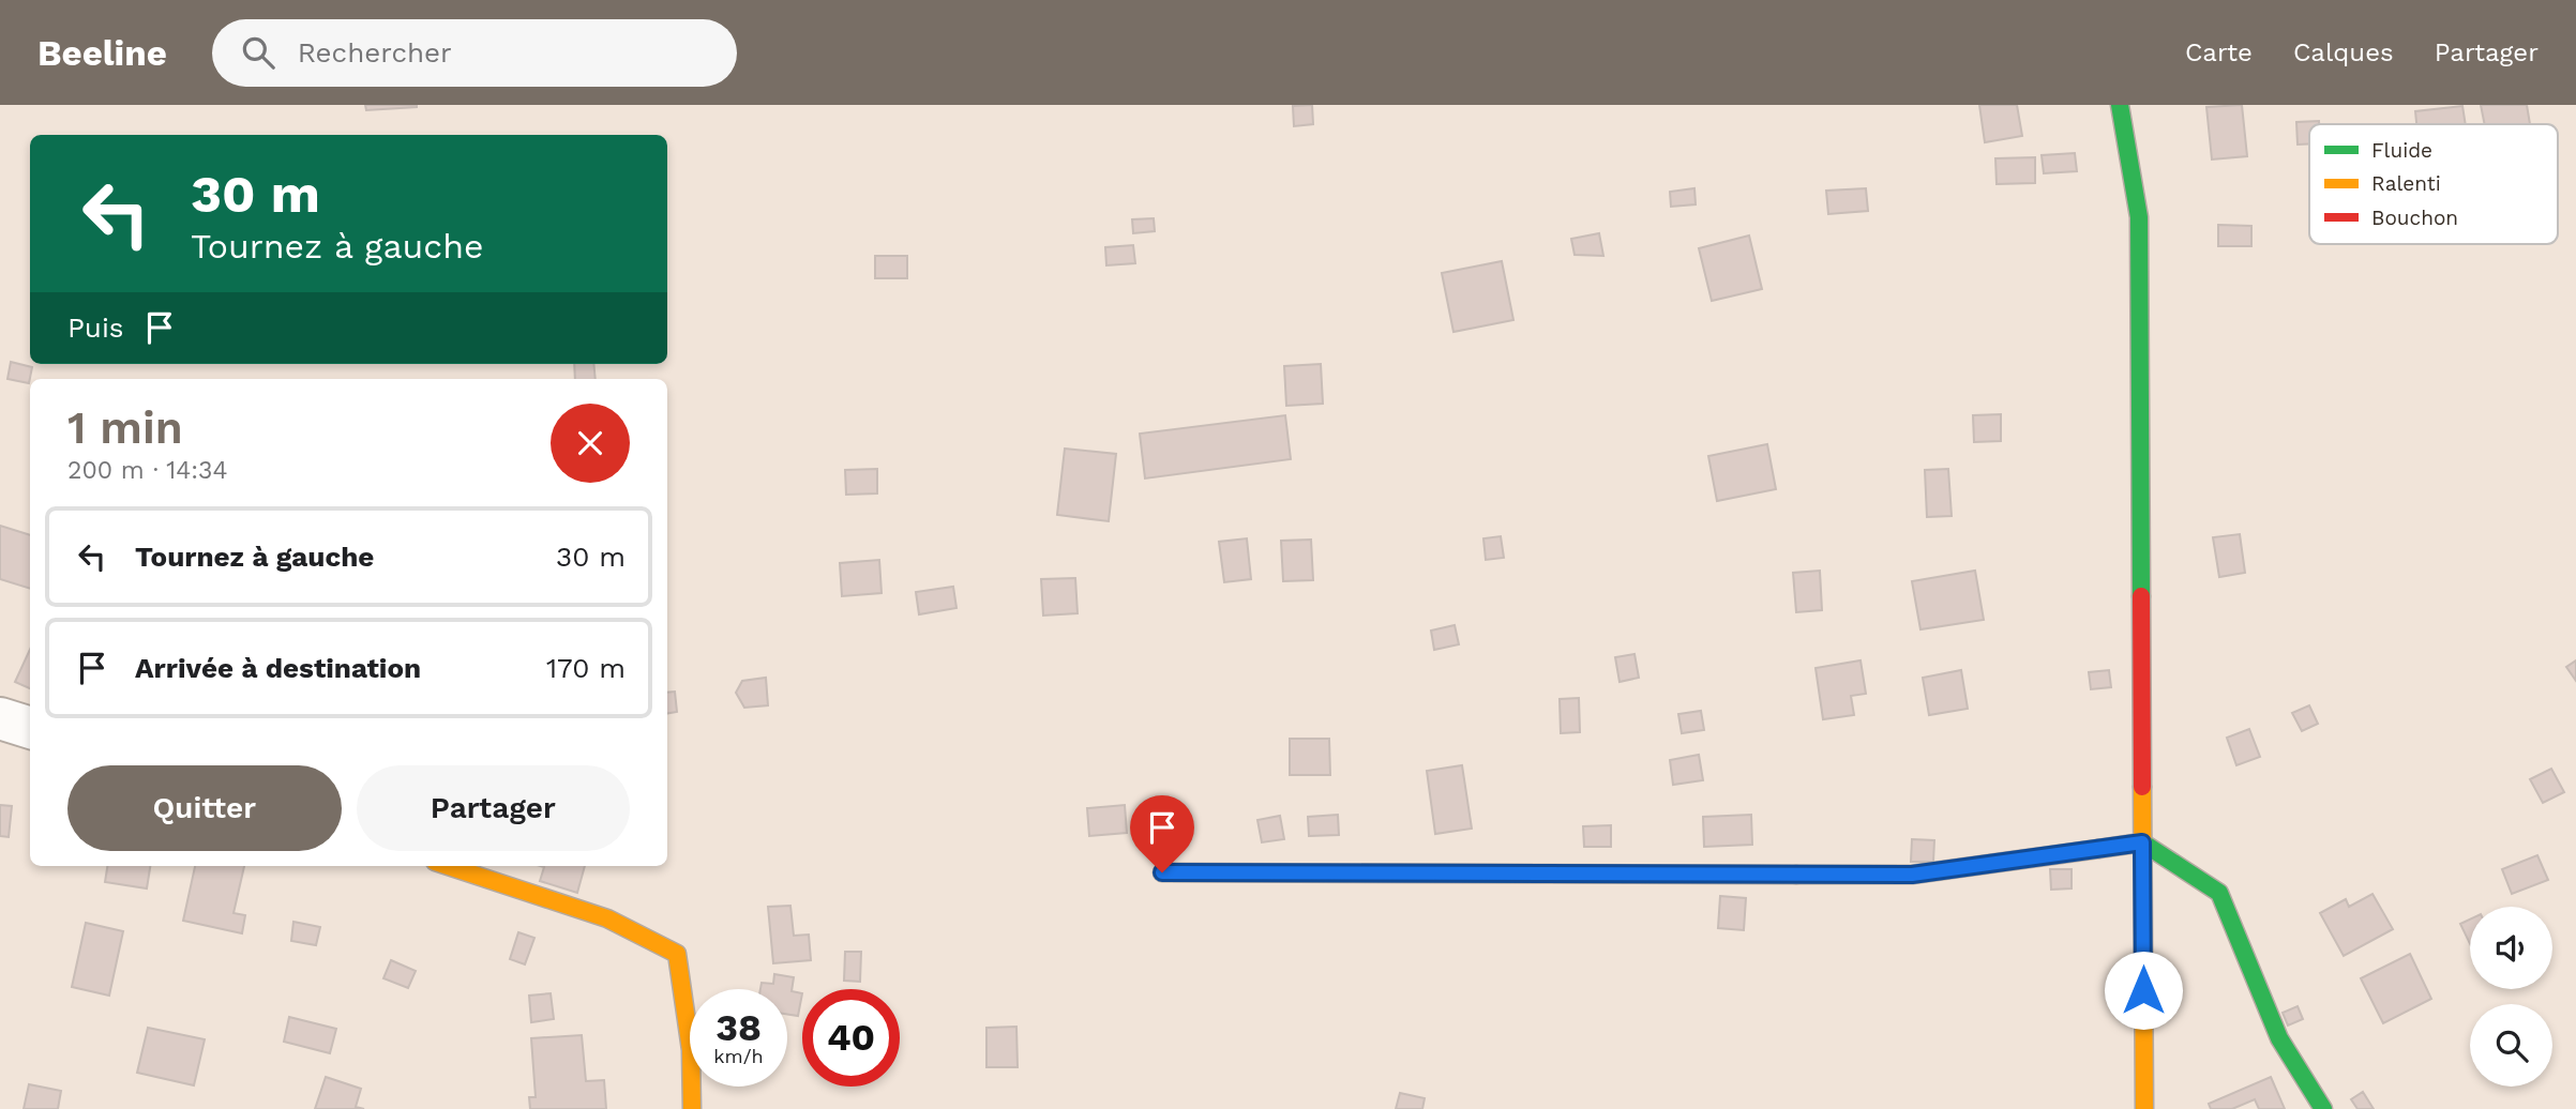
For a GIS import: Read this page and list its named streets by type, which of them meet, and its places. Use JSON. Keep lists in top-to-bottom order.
{
  "legend": ["Fluide", "Ralenti", "Bouchon"],
  "page": {
    "header": "Beeline",
    "search": "Rechercher",
    "nav": ["Carte", "Calques", "Partager"],
    "turn": ["30 m", "Tournez à gauche"],
    "then": "Puis",
    "heading": ["1 min", "200 m · 14:34"],
    "list": [
      {
        "name": "Tournez à gauche",
        "value": "30 m"
      },
      {
        "name": "Arrivée à destination",
        "value": "170 m"
      }
    ],
    "buttons": ["Quitter", "Partager"],
    "speed": "38 km/h",
    "limit": "40"
  }
}
